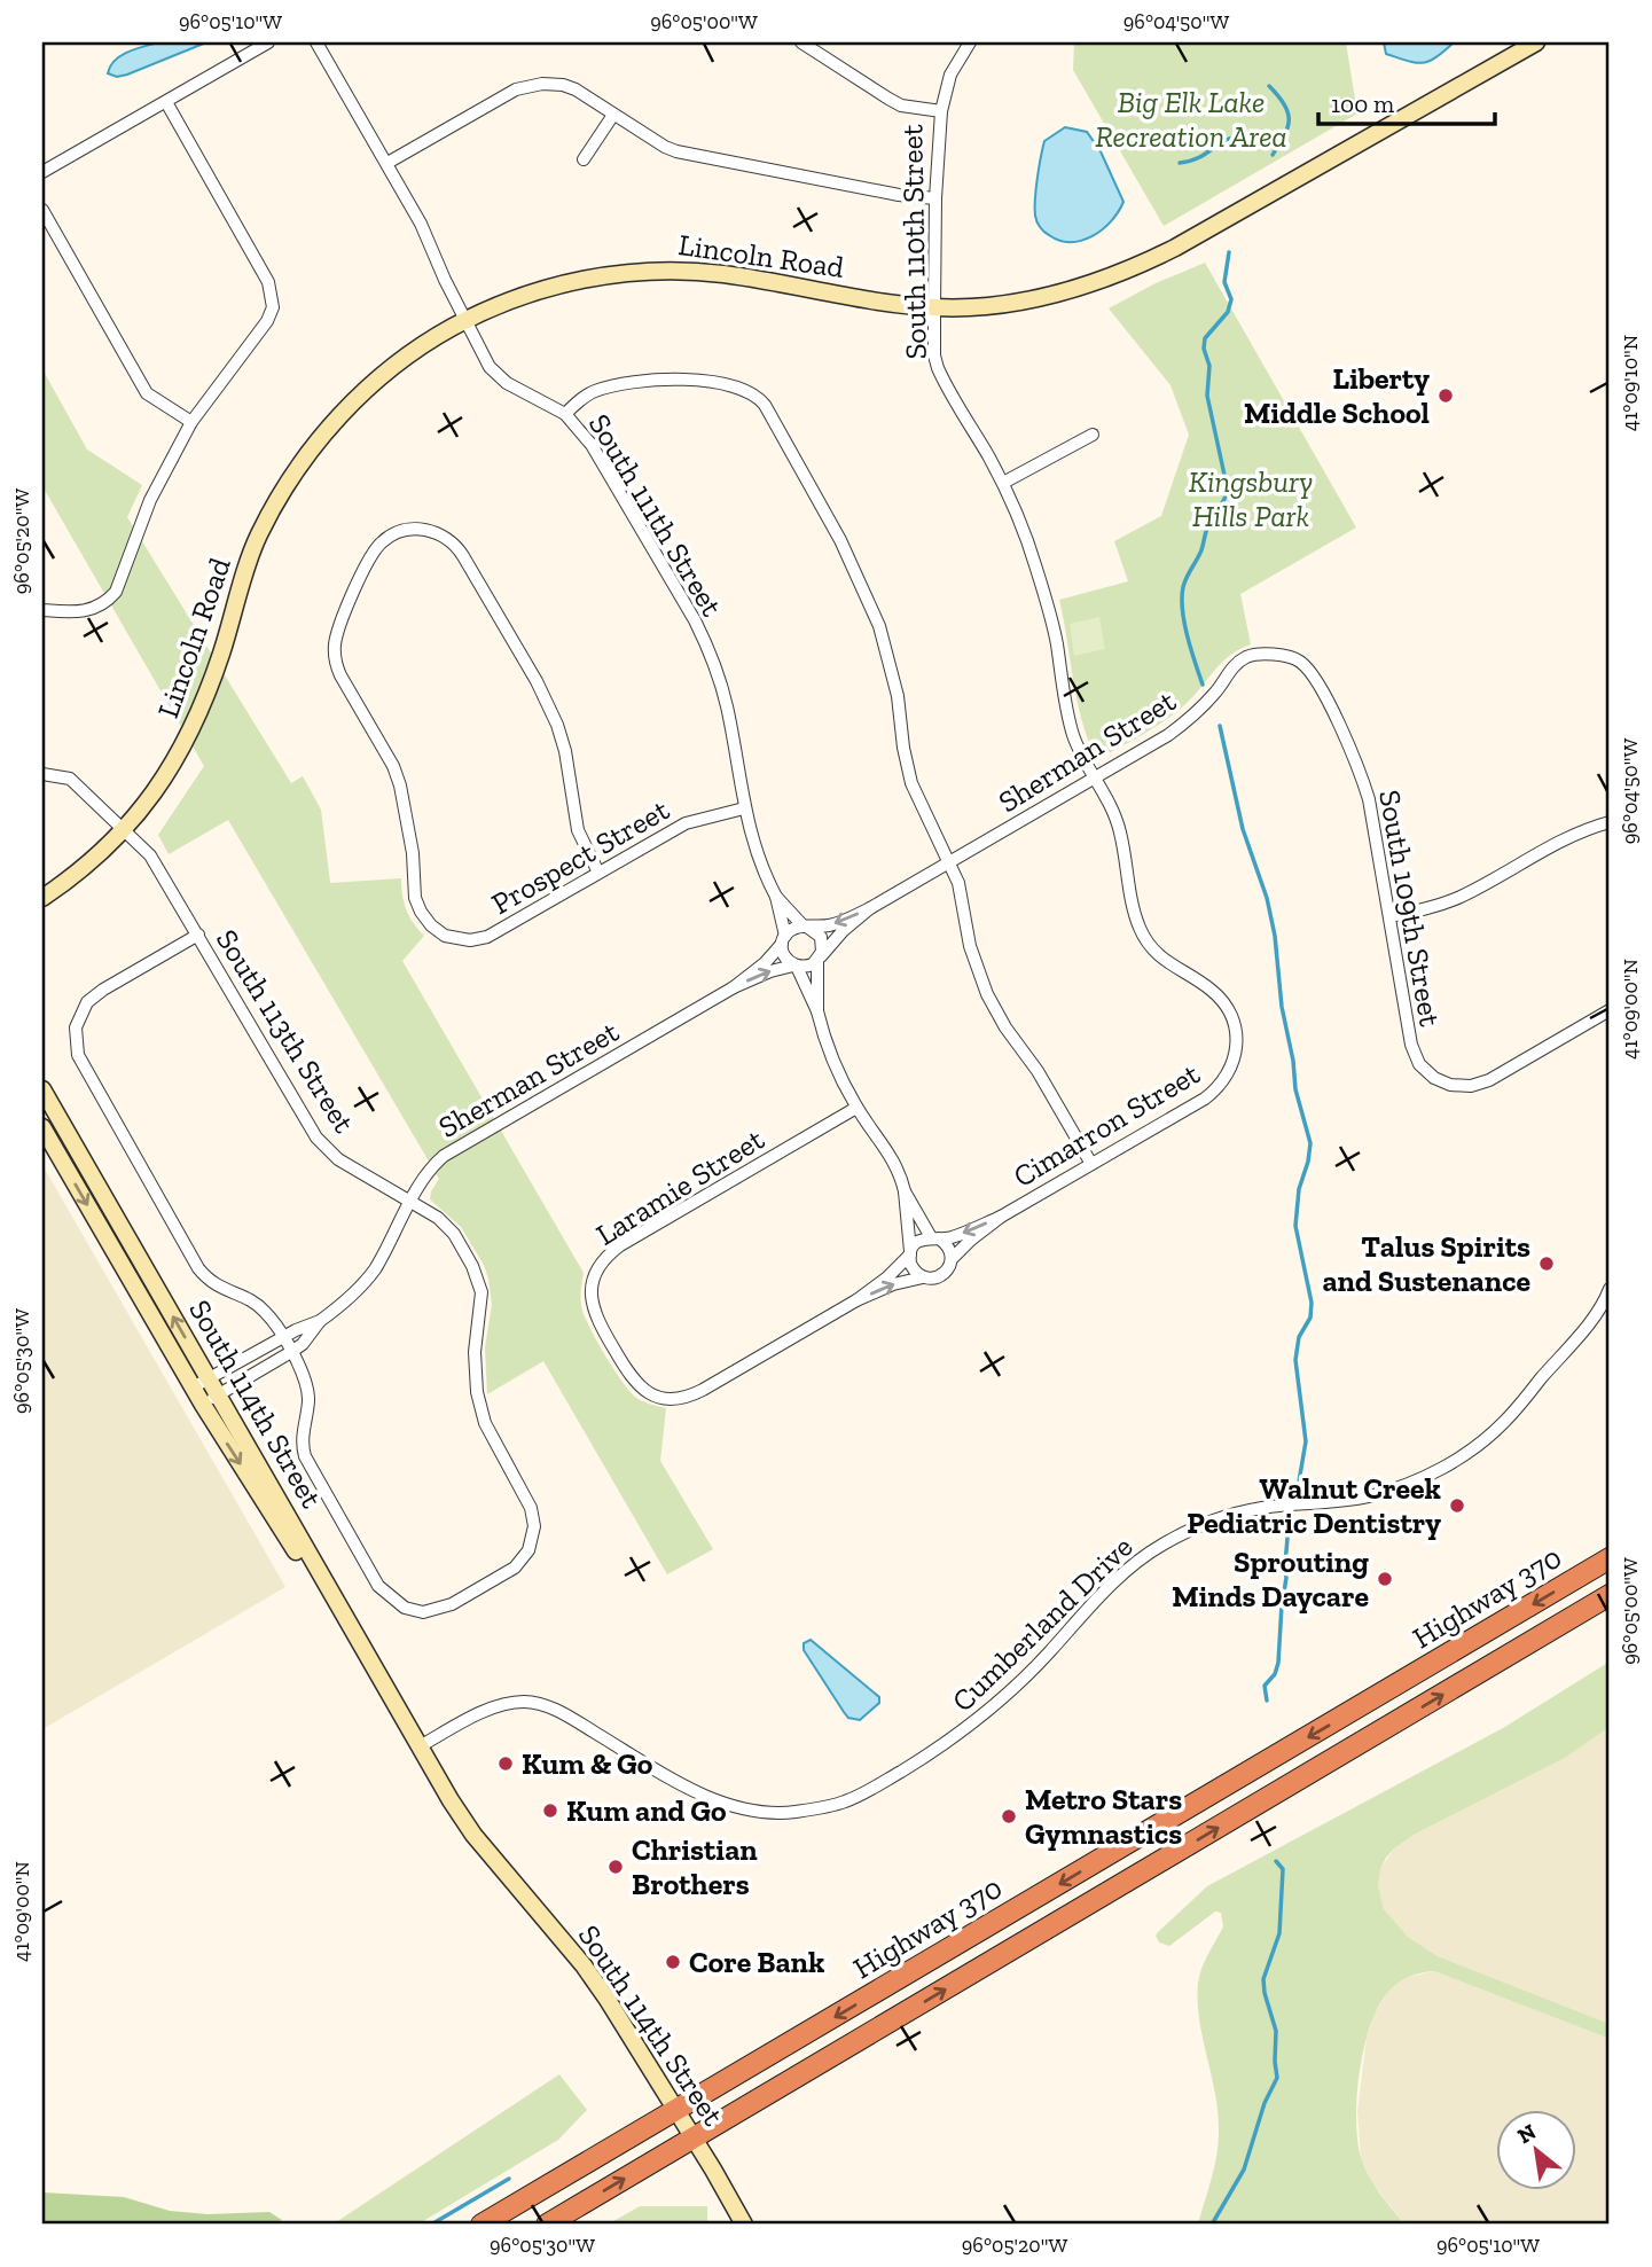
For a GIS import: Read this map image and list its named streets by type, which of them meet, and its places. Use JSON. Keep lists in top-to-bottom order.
{
  "streets": {
    "highway": ["Highway 370"],
    "street": [
      "South 110th Street",
      "Lincoln Road",
      "South 111th Street",
      "Sherman Street",
      "Prospect Street",
      "South 109th Street",
      "South 113th Street",
      "Cimarron Street",
      "Laramie Street",
      "South 114th Street",
      "Cumberland Drive"
    ]
  },
  "crossings": [
    ["South 110th Street", "Lincoln Road"],
    ["South 110th Street", "Sherman Street"],
    ["South 110th Street", "Cimarron Street"],
    ["Lincoln Road", "South 111th Street"],
    ["Lincoln Road", "South 113th Street"],
    ["South 111th Street", "Sherman Street"],
    ["South 111th Street", "Prospect Street"],
    ["Sherman Street", "South 109th Street"],
    ["Sherman Street", "South 113th Street"],
    ["Sherman Street", "South 114th Street"],
    ["South 114th Street", "Highway 370"],
    ["South 114th Street", "Cumberland Drive"]
  ],
  "parks": ["Big Elk Lake Recreation Area", "Kingsbury Hills Park"],
  "places": [
    "Liberty Middle School",
    "Talus Spirits and Sustenance",
    "Walnut Creek Pediatric Dentistry",
    "Sprouting Minds Daycare",
    "Kum & Go",
    "Kum and Go",
    "Metro Stars Gymnastics",
    "Christian Brothers",
    "Core Bank"
  ],
  "scale_bar": "100 m",
  "north": "top left",
  "coordinates": [
    "96°05'10\"W",
    "96°05'00\"W",
    "96°04'50\"W",
    "41°09'10\"N",
    "96°05'20\"W",
    "41°09'00\"N",
    "96°05'30\"W"
  ]
}
